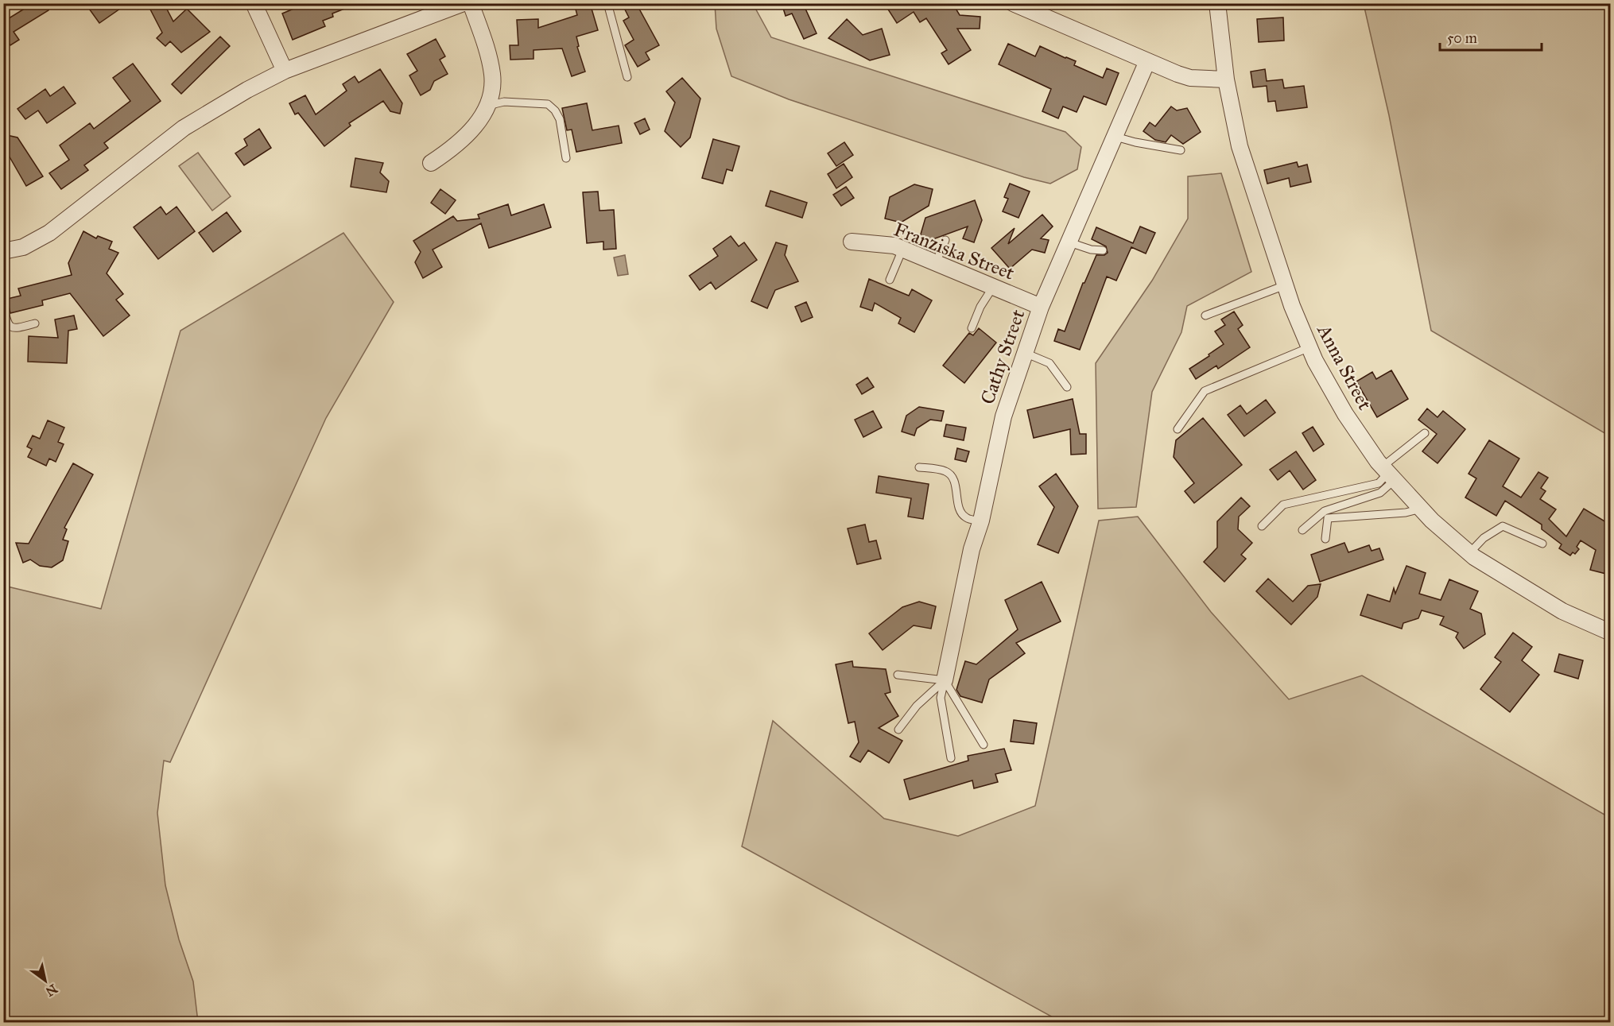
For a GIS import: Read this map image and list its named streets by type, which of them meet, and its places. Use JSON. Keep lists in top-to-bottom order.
{
  "streets": {
    "street": ["Franziska Street", "Cathy Street", "Anna Street"]
  },
  "crossings": [
    ["Franziska Street", "Cathy Street"]
  ],
  "scale_bar": "50 m",
  "north": "bottom right"
}
